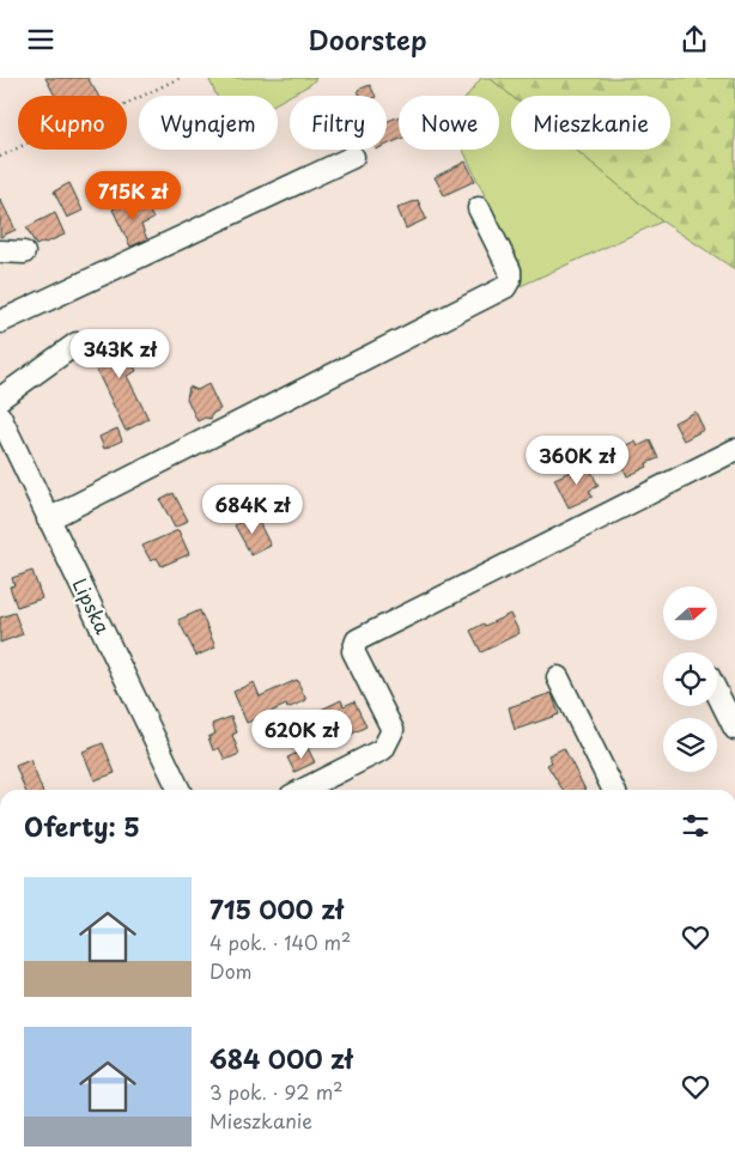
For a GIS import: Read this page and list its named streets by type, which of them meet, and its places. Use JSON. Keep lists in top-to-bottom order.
{
  "streets": {
    "street": ["Lipska"]
  },
  "north": "right",
  "page": {
    "header": "Doorstep",
    "chip": [
      "Kupno",
      "Wynajem",
      "Filtry",
      "Nowe",
      "Mieszkanie"
    ],
    "price": [
      "715K zł",
      "343K zł",
      "360K zł",
      "684K zł",
      "620K zł"
    ],
    "heading": "Oferty: 5",
    "list": [
      {
        "name": "715 000 zł",
        "note": "4 pok. · 140 m² · Dom"
      },
      {
        "name": "684 000 zł",
        "note": "3 pok. · 92 m² · Mieszkanie"
      }
    ]
  }
}
